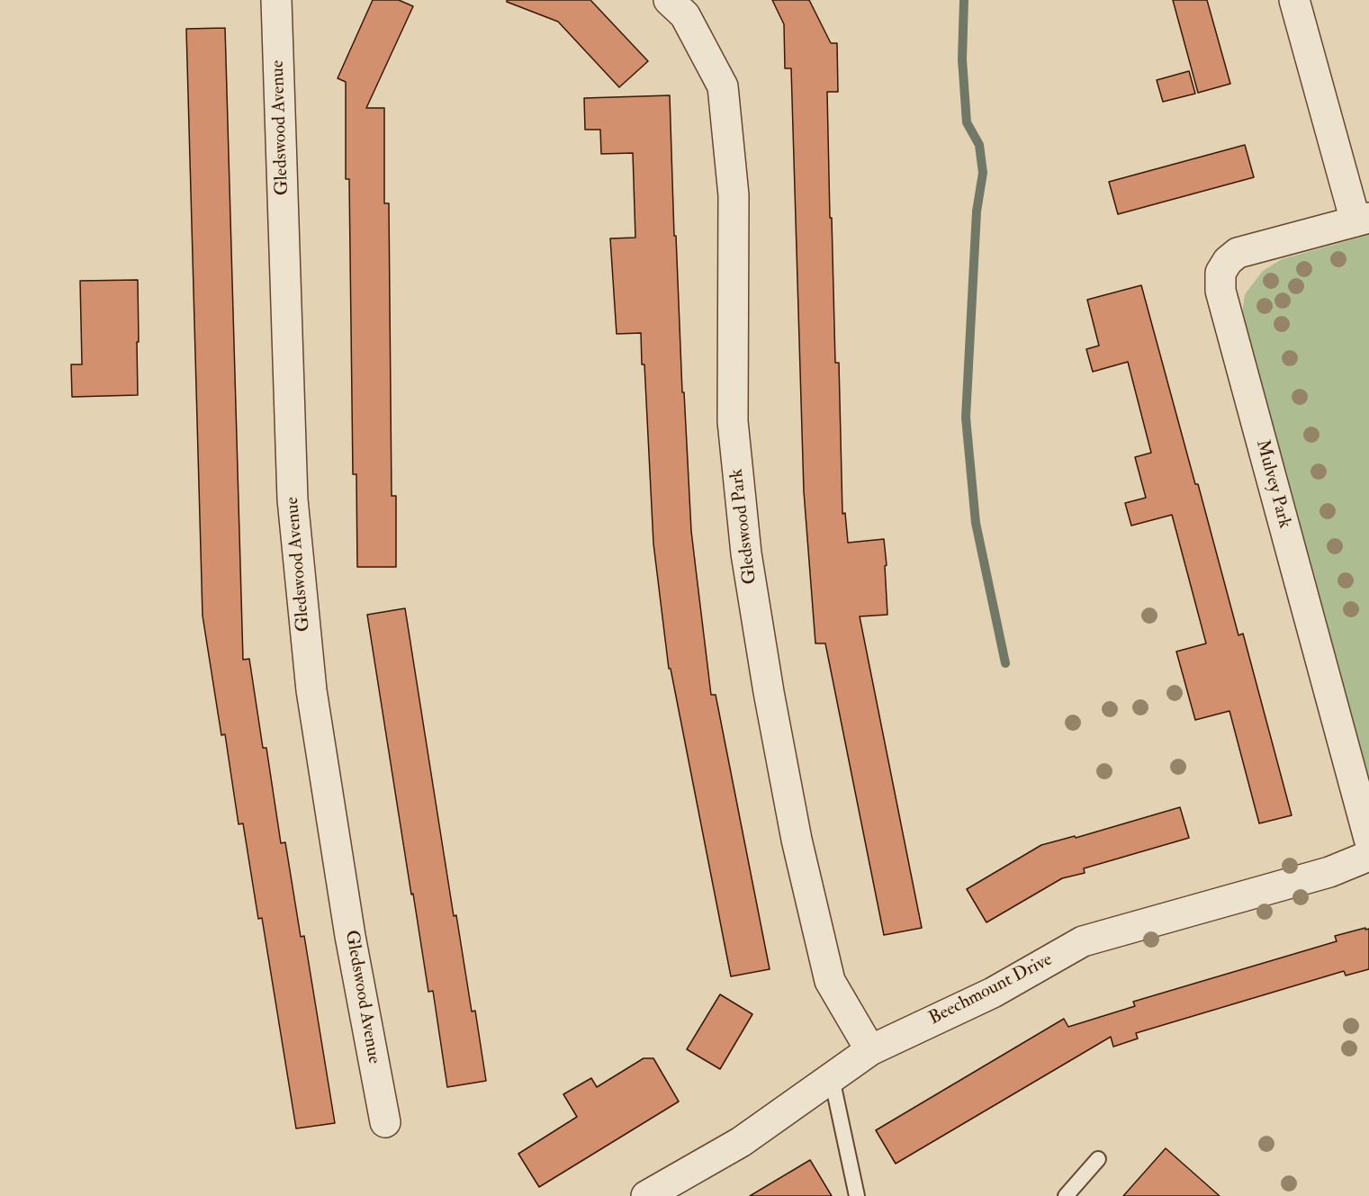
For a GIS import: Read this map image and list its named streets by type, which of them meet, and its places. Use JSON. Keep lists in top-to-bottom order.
{
  "streets": {
    "street": [
      "Gledswood Avenue",
      "Mulvey Park",
      "Gledswood Park",
      "Beechmount Drive"
    ]
  },
  "crossings": [
    ["Gledswood Park", "Beechmount Drive"]
  ]
}
